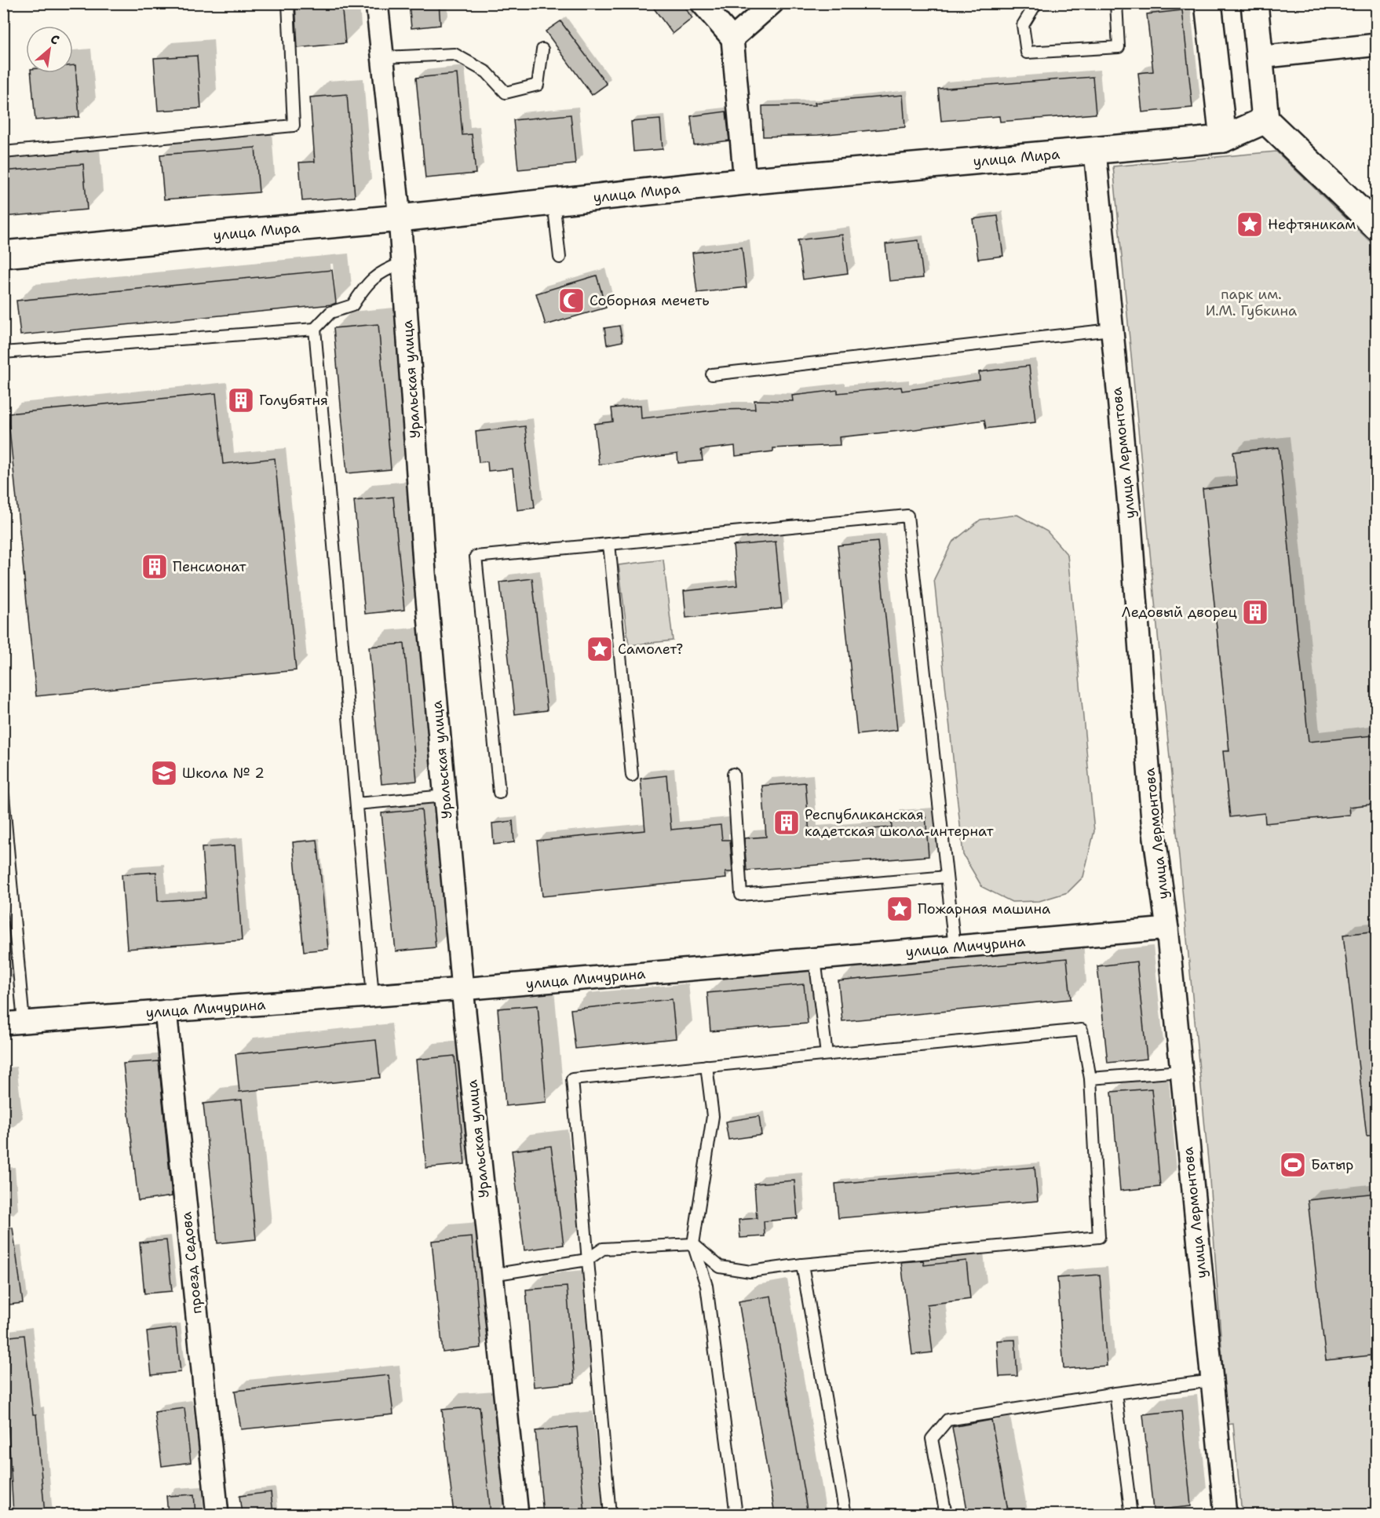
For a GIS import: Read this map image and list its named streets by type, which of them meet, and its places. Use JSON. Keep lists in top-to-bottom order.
{
  "streets": {
    "street": [
      "улица Мира",
      "Уральская улица",
      "улица Лермонтова",
      "улица Мичурина",
      "проезд Седова"
    ]
  },
  "crossings": [
    ["улица Мира", "Уральская улица"],
    ["улица Мира", "улица Лермонтова"],
    ["Уральская улица", "улица Мичурина"],
    ["улица Лермонтова", "улица Мичурина"],
    ["улица Мичурина", "проезд Седова"]
  ],
  "parks": ["парк им. И.М. Губкина"],
  "places": {
    "place": ["Нефтяникам", "Самолет?", "Пожарная машина"],
    "mosque": ["Соборная мечеть"],
    "building": [
      "Голубятня",
      "Пенсионат",
      "Ледовый дворец",
      "Республиканская кадетская школа-интернат"
    ],
    "school or university": ["Школа № 2"],
    "sports": ["Батыр"]
  },
  "north": "top right"
}
